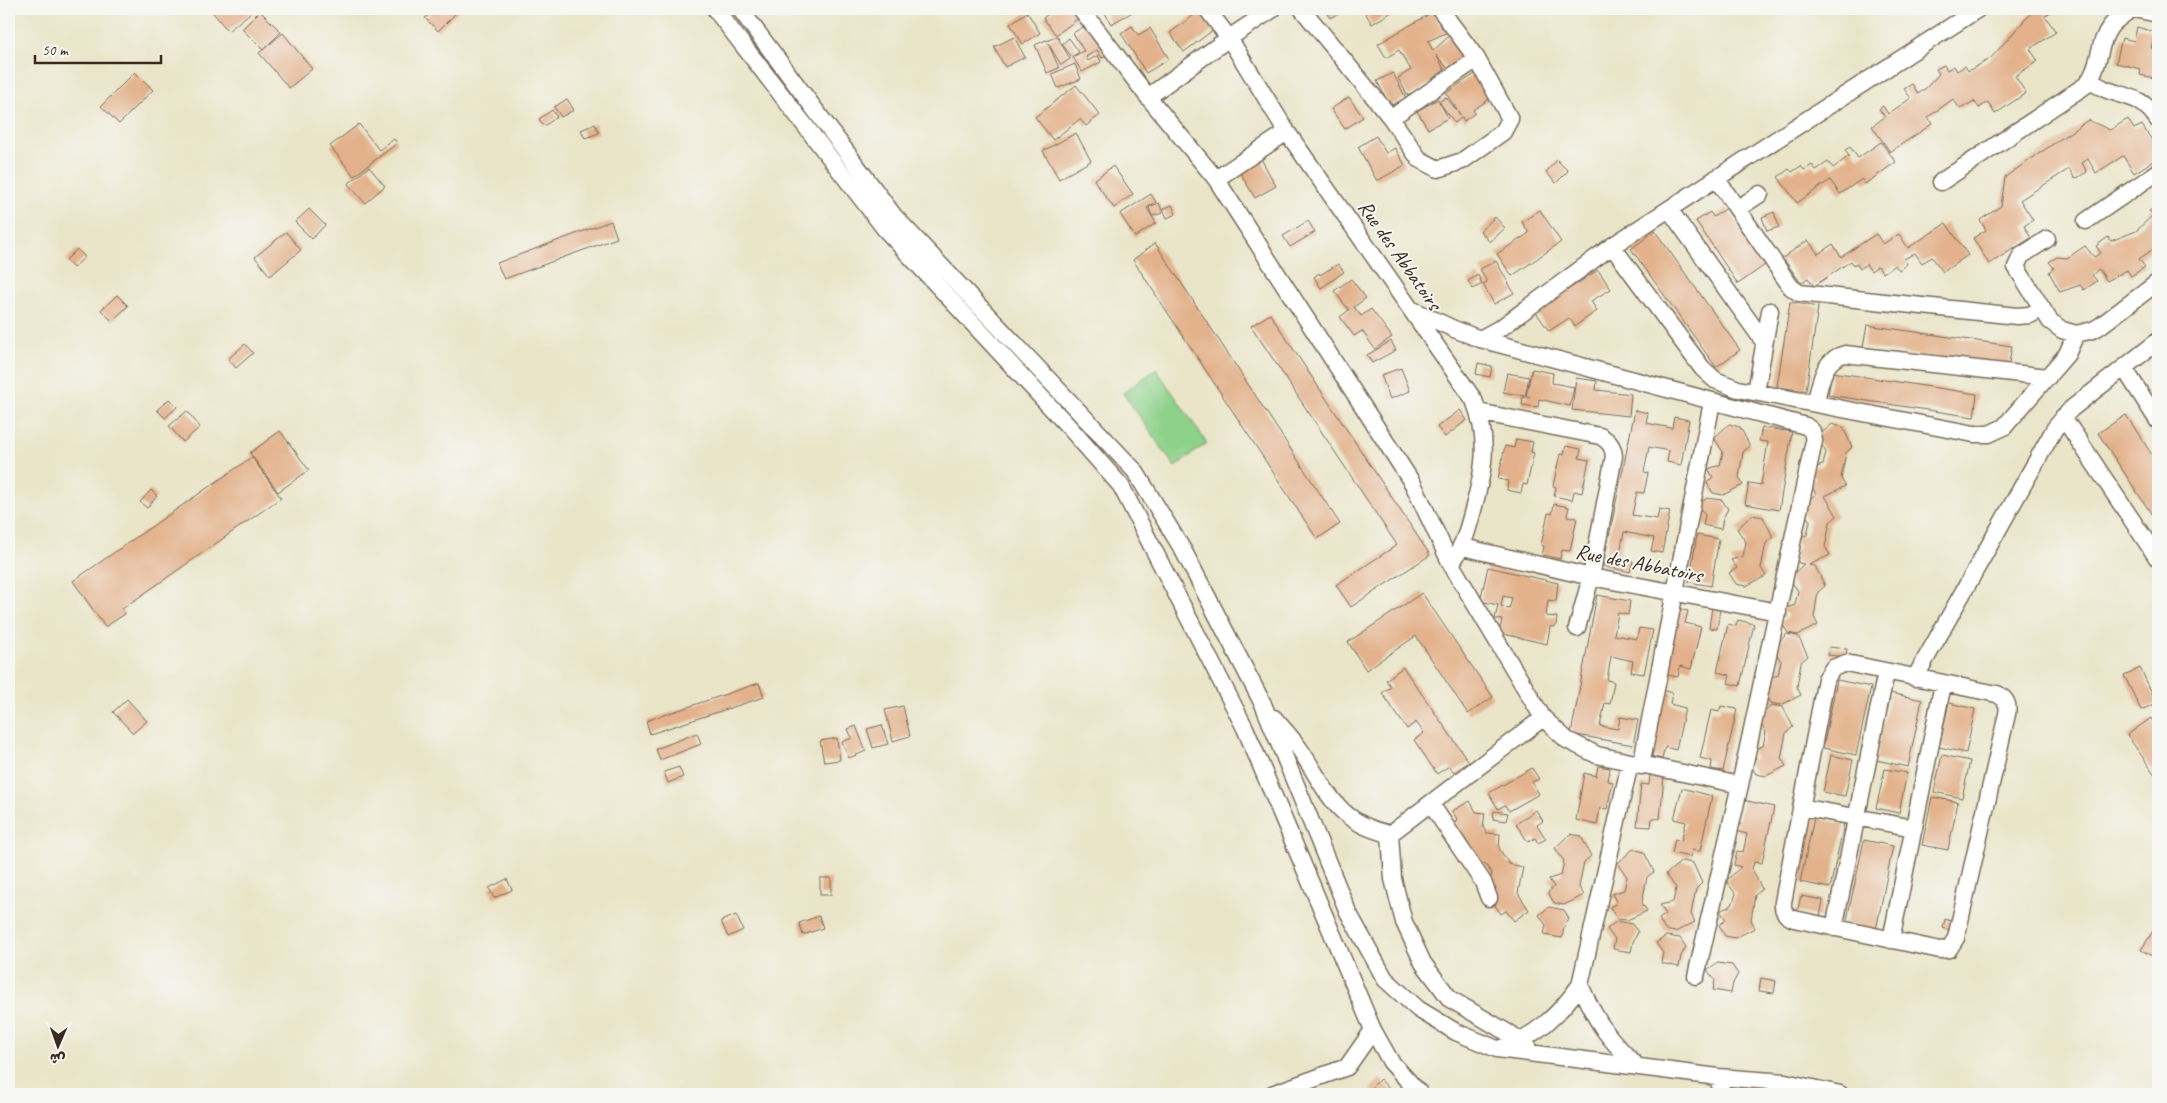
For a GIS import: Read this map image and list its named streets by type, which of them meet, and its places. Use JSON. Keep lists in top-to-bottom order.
{
  "streets": {
    "street": ["Rue des Abbatoirs"]
  },
  "scale_bar": "50 m",
  "north": "bottom"
}
